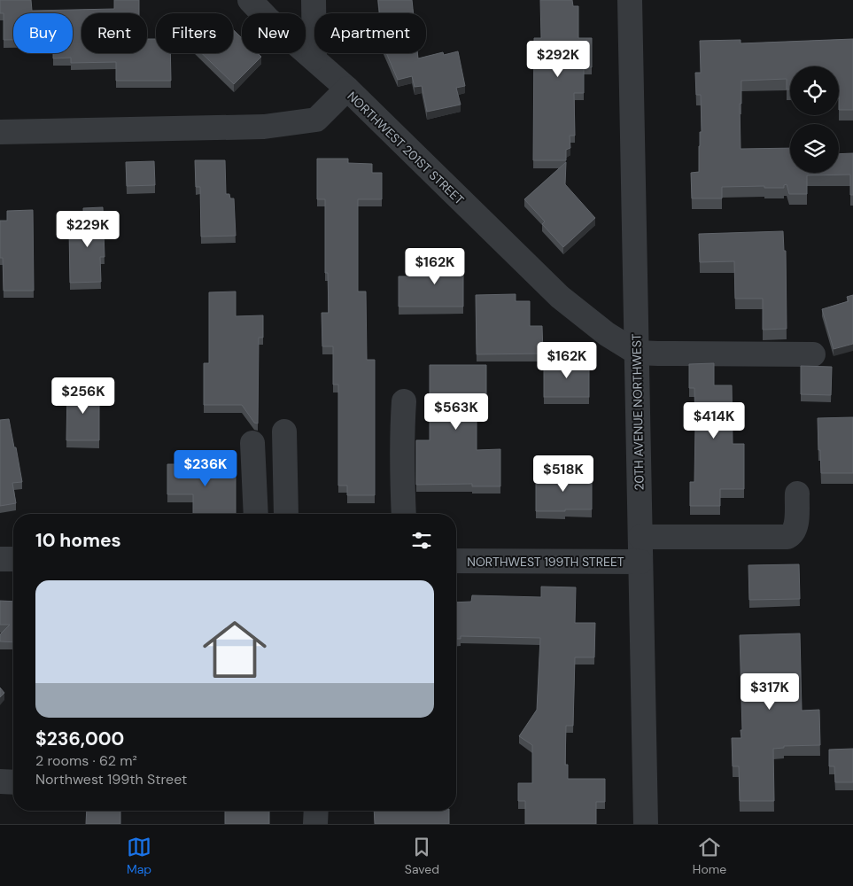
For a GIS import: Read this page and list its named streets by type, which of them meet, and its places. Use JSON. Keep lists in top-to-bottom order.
{
  "streets": {
    "street": ["NORTHWEST 201ST STREET", "20TH AVENUE NORTHWEST", "NORTHWEST 199TH STREET"]
  },
  "crossings": [
    ["NORTHWEST 201ST STREET", "20TH AVENUE NORTHWEST"],
    ["20TH AVENUE NORTHWEST", "NORTHWEST 199TH STREET"]
  ],
  "page": {
    "chip": [
      "Buy",
      "Rent",
      "Filters",
      "New",
      "Apartment"
    ],
    "price": [
      "$292K",
      "$229K",
      "$162K",
      "$162K",
      "$256K",
      "$563K",
      "$414K",
      "$236K",
      "$518K",
      "$317K"
    ],
    "heading": "10 homes",
    "list": [
      {
        "name": "$236,000",
        "note": "2 rooms · 62 m² · Northwest 199th Street"
      }
    ],
    "tabs": ["Map", "Saved", "Home"]
  }
}
